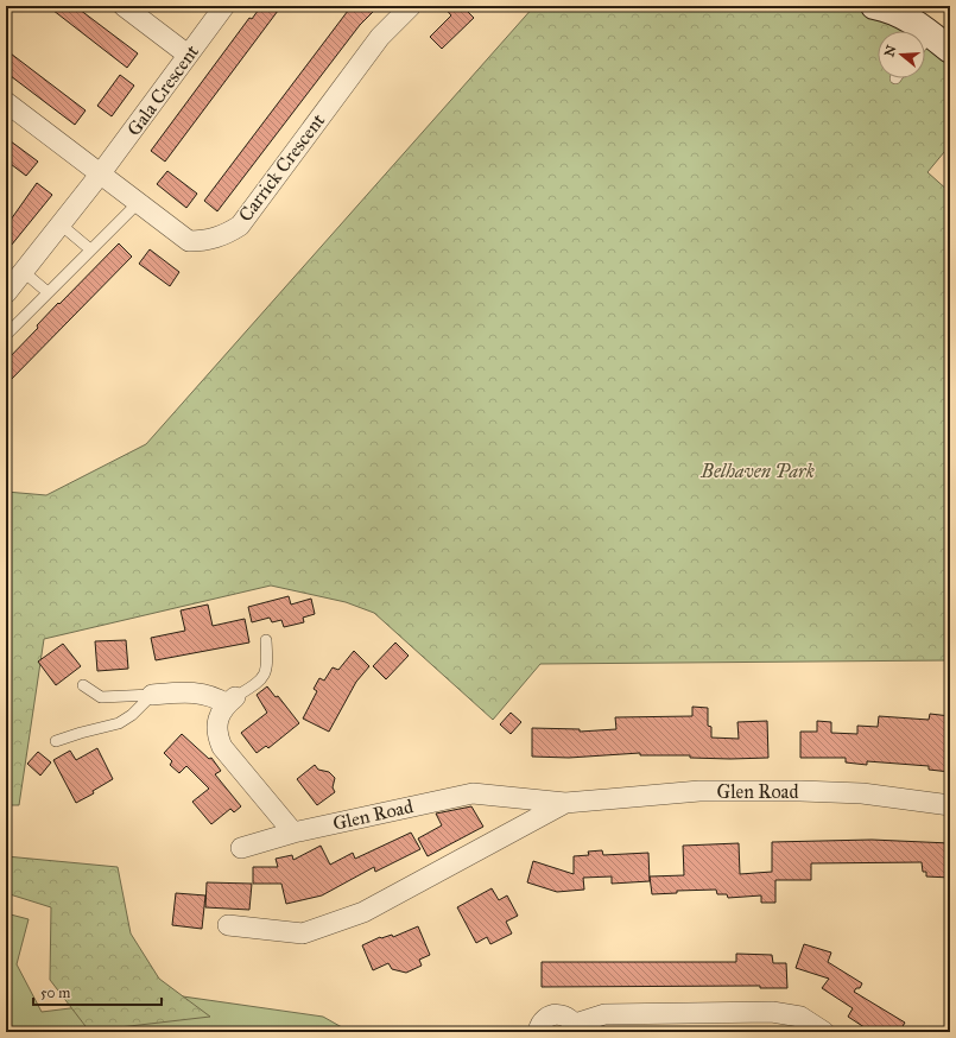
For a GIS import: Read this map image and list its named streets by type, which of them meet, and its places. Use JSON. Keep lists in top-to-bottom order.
{
  "streets": {
    "street": ["Gala Crescent", "Carrick Crescent", "Glen Road"]
  },
  "crossings": [
    ["Gala Crescent", "Carrick Crescent"]
  ],
  "parks": ["Belhaven Park"],
  "scale_bar": "50 m",
  "north": "left"
}
